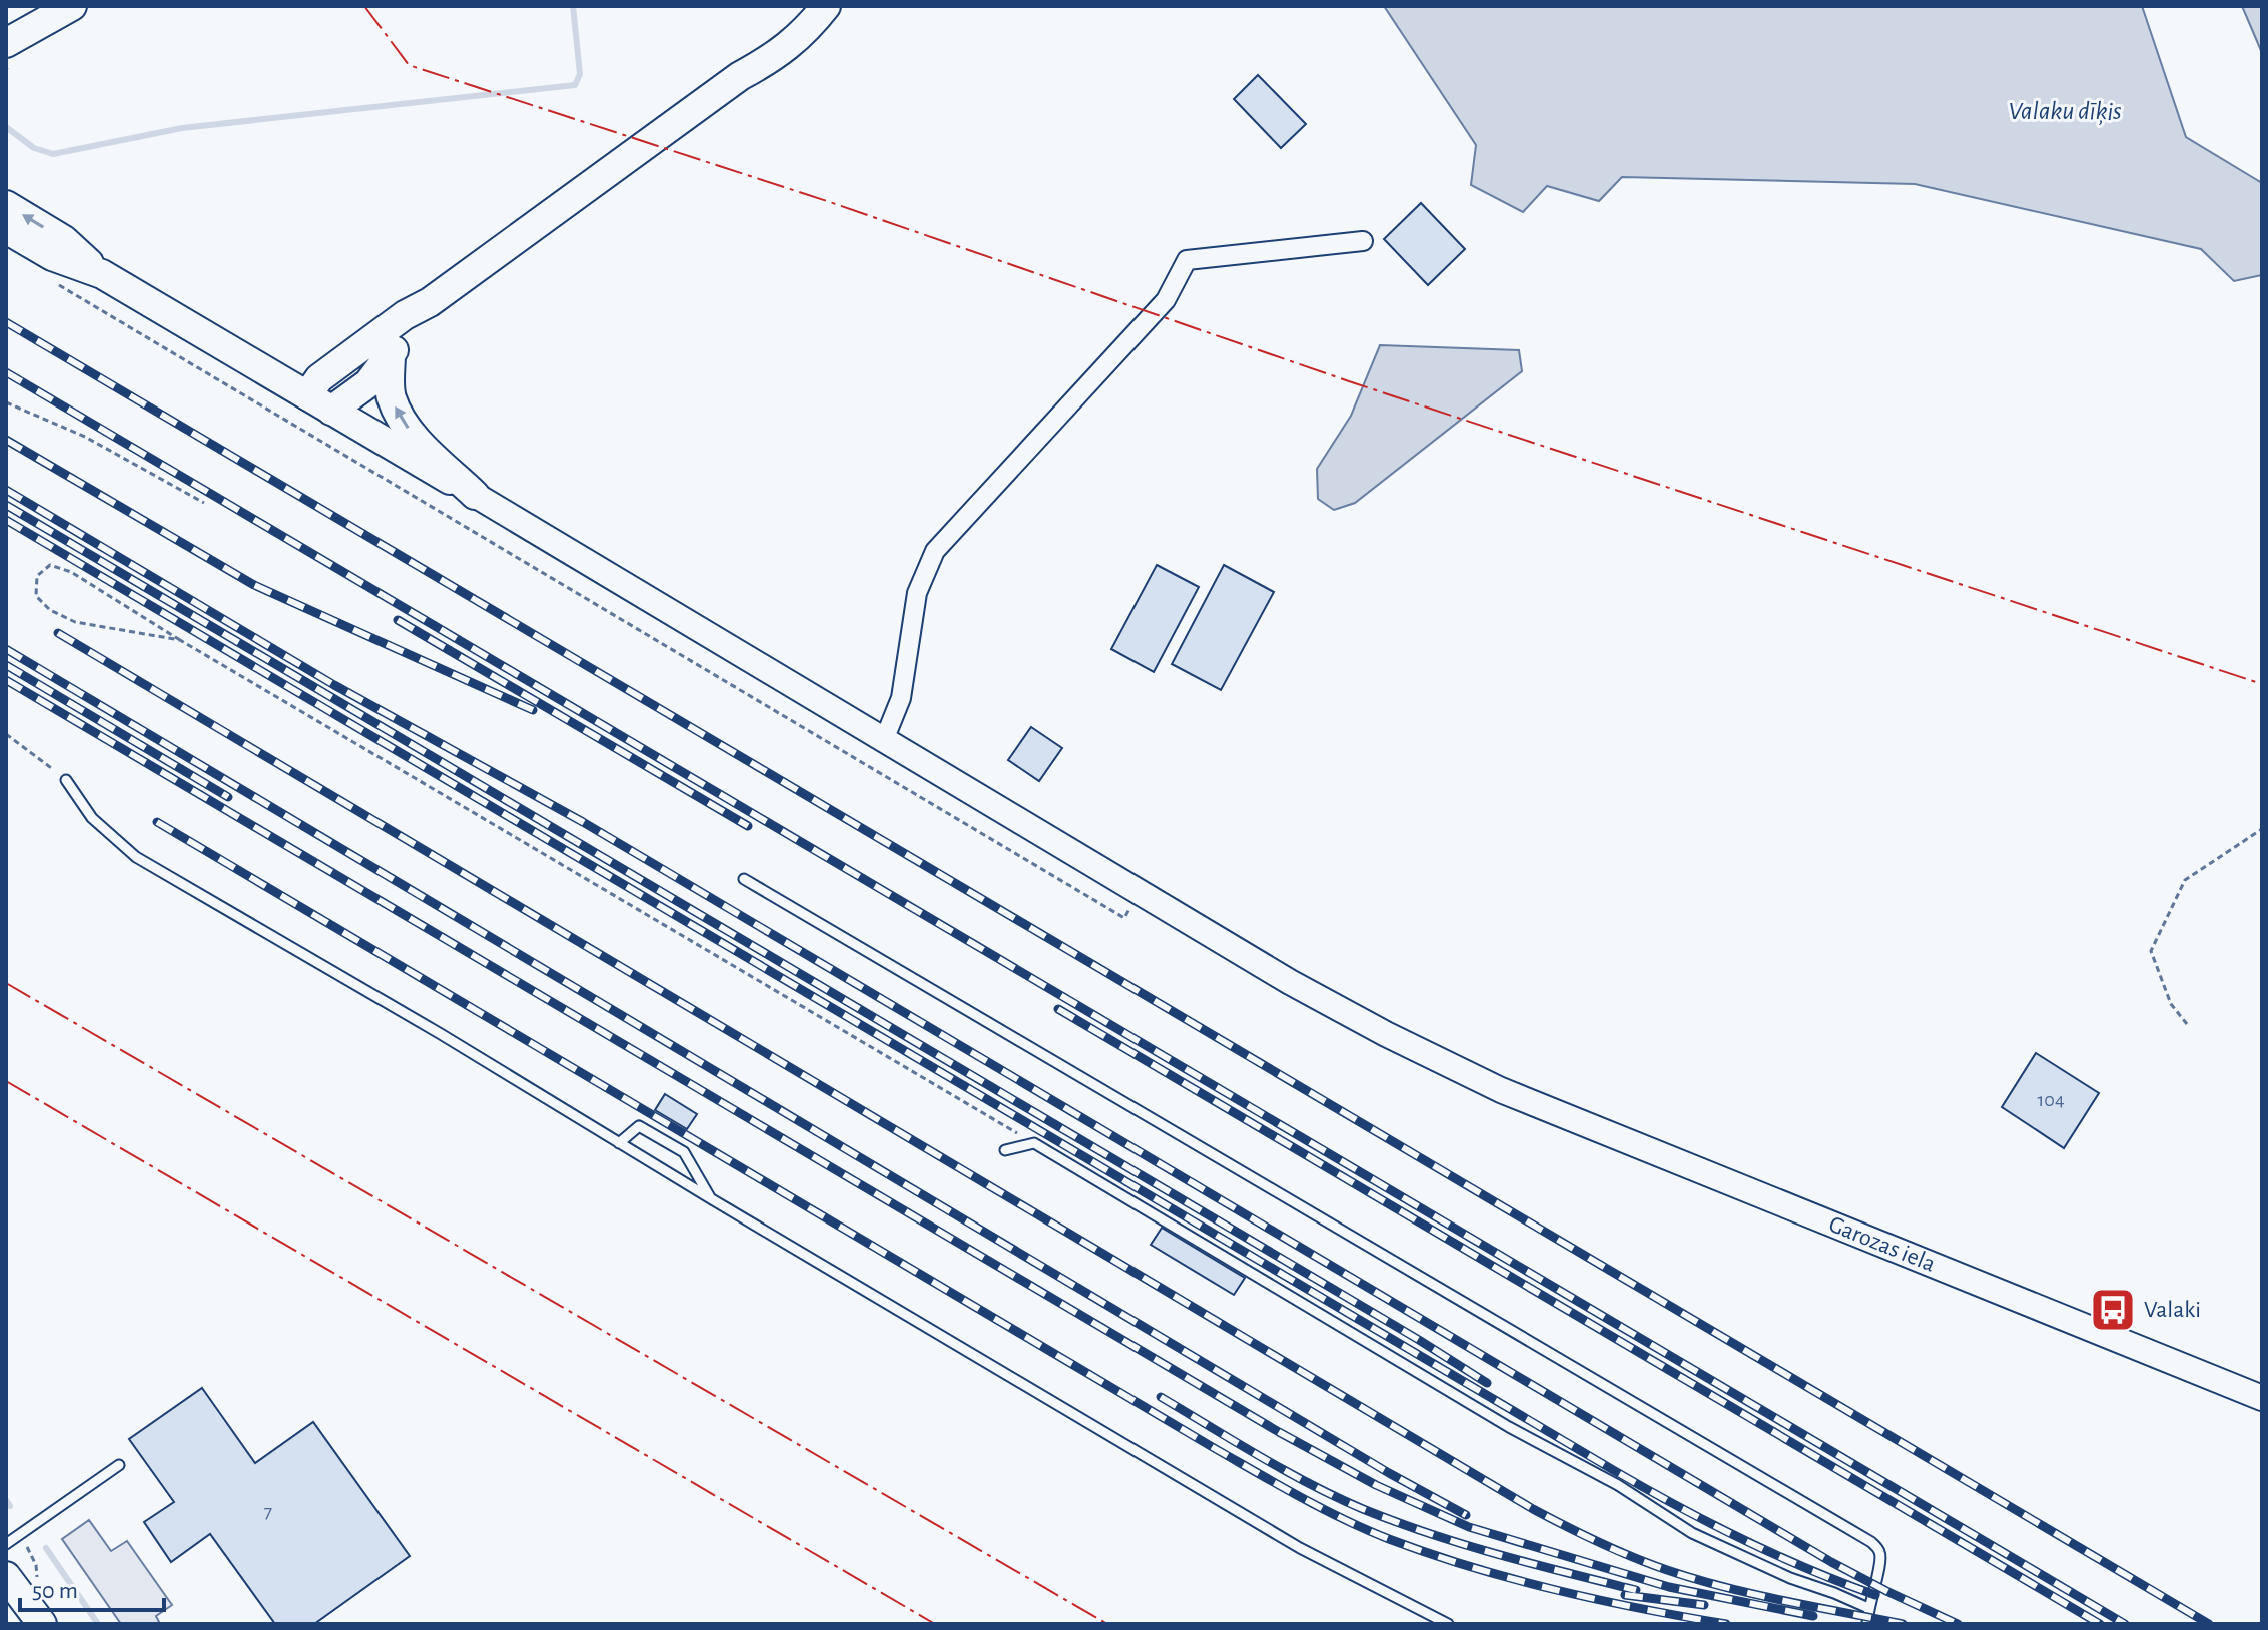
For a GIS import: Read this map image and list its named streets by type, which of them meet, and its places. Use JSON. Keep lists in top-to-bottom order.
{
  "streets": {
    "main road": ["Garozas iela"]
  },
  "water": ["Valaku dīķis"],
  "places": {
    "bus stop": ["Valaki"]
  },
  "house_numbers": ["104", "7"],
  "scale_bar": "50 m"
}
